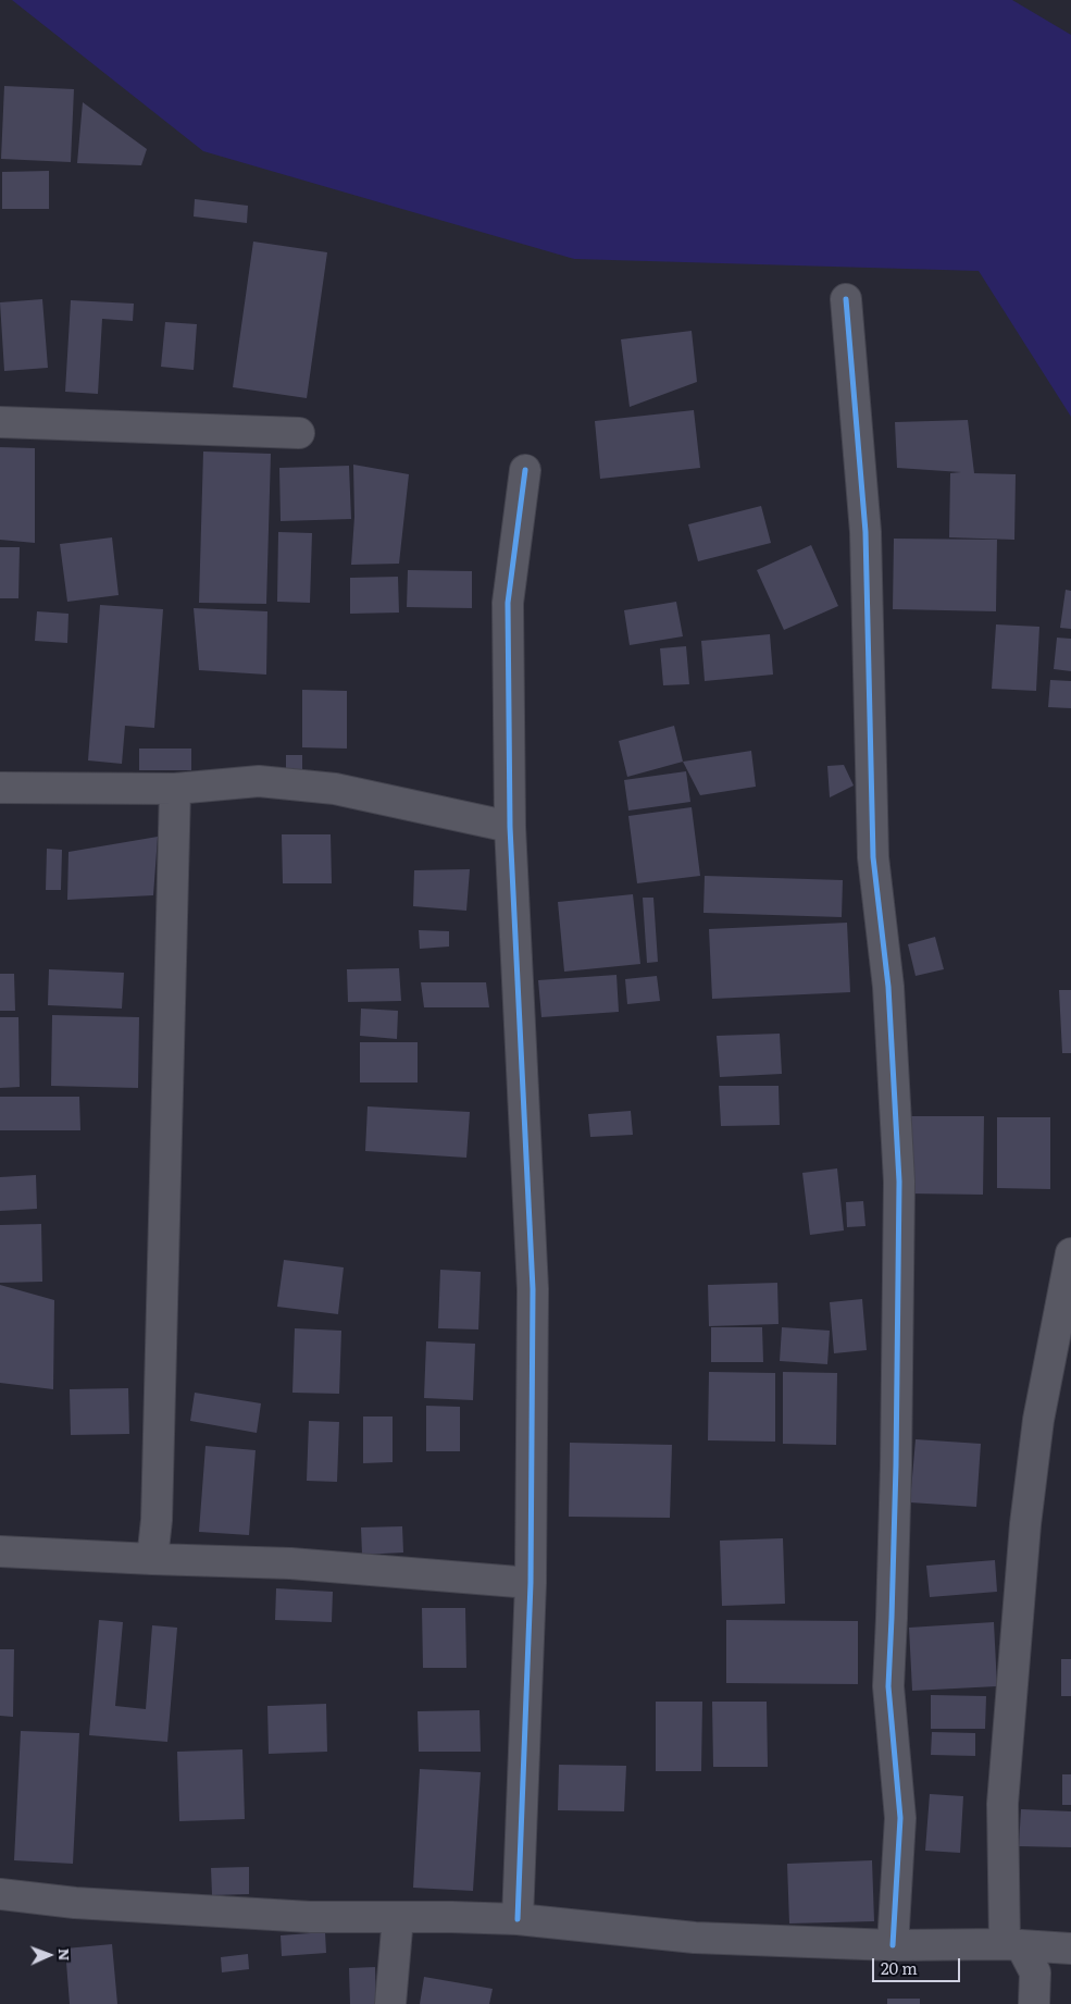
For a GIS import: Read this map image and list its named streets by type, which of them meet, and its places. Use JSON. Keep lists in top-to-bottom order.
{
  "scale_bar": "20 m",
  "north": "right"
}
